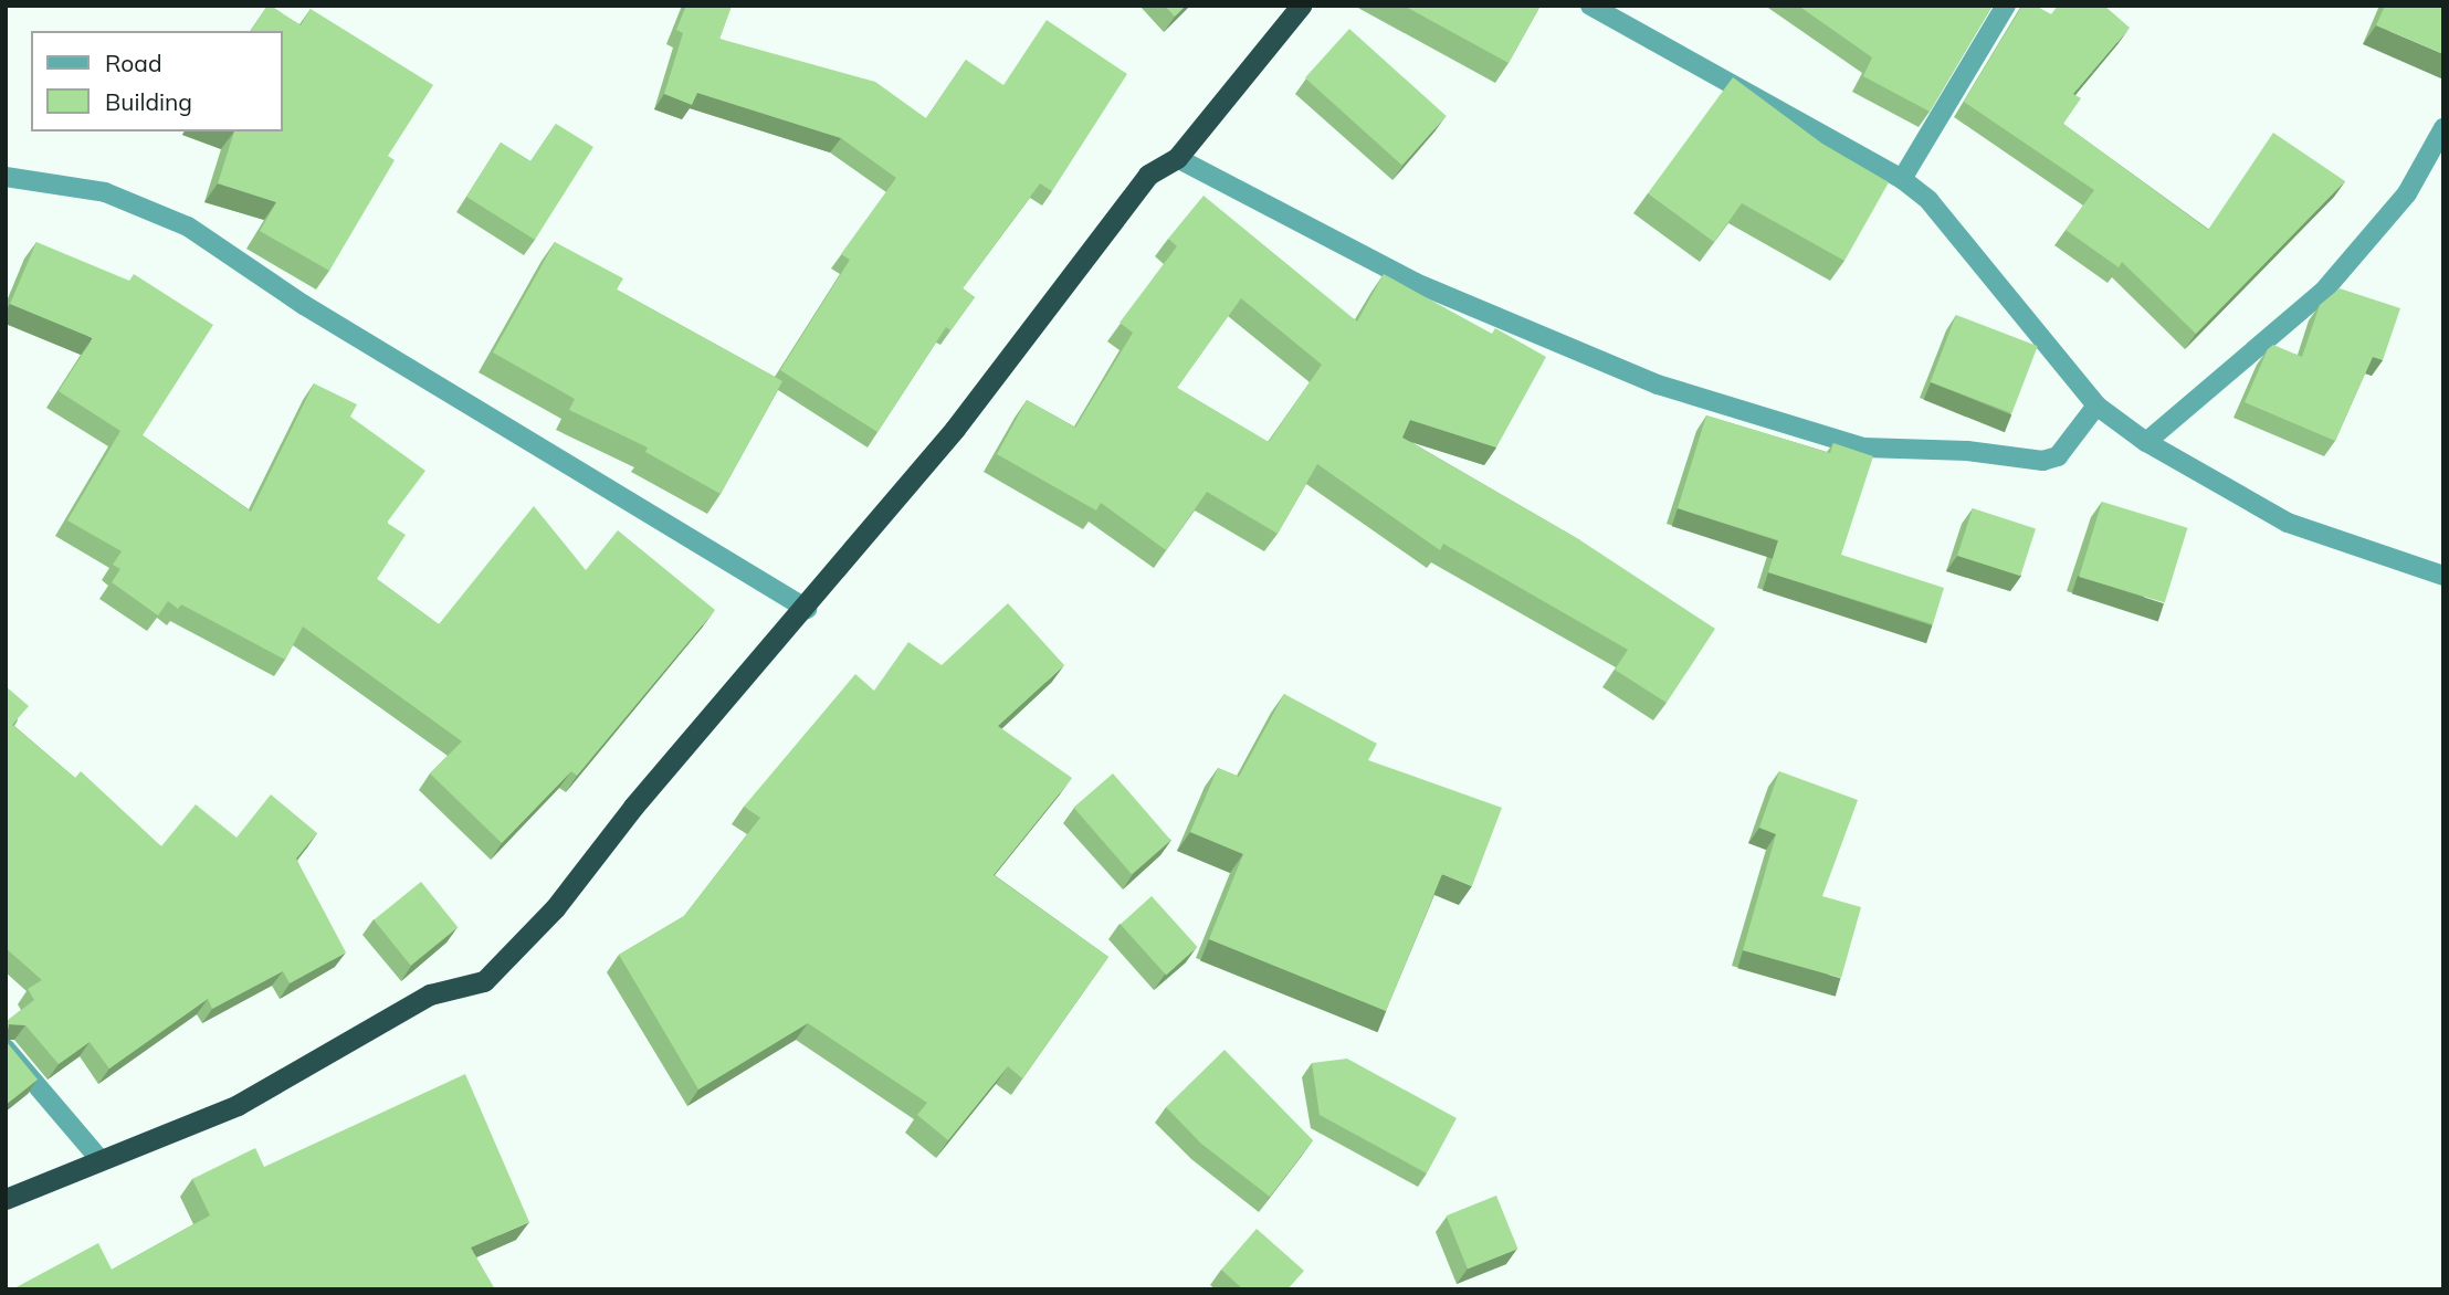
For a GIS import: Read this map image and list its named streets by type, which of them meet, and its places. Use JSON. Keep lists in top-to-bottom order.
{
  "legend": ["Road", "Building"]
}
